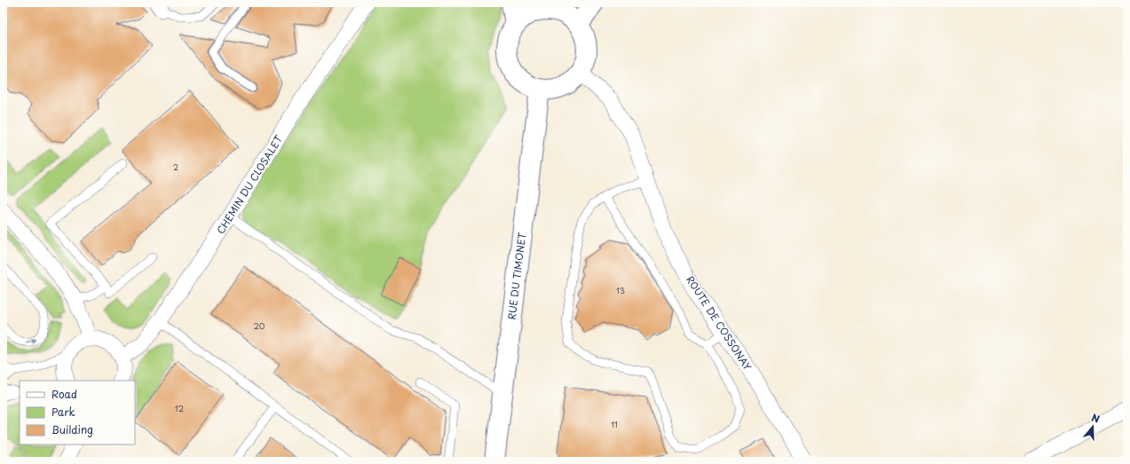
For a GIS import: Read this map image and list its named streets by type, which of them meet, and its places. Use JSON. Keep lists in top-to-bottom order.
{
  "streets": {
    "main road": ["RUE DU TIMONET"],
    "street": ["CHEMIN DU CLOSALET", "ROUTE DE COSSONAY"]
  },
  "crossings": [
    ["RUE DU TIMONET", "ROUTE DE COSSONAY"]
  ],
  "house_numbers": [
    "2",
    "13",
    "20",
    "12",
    "11"
  ],
  "legend": ["Road", "Park", "Building"],
  "north": "top"
}
